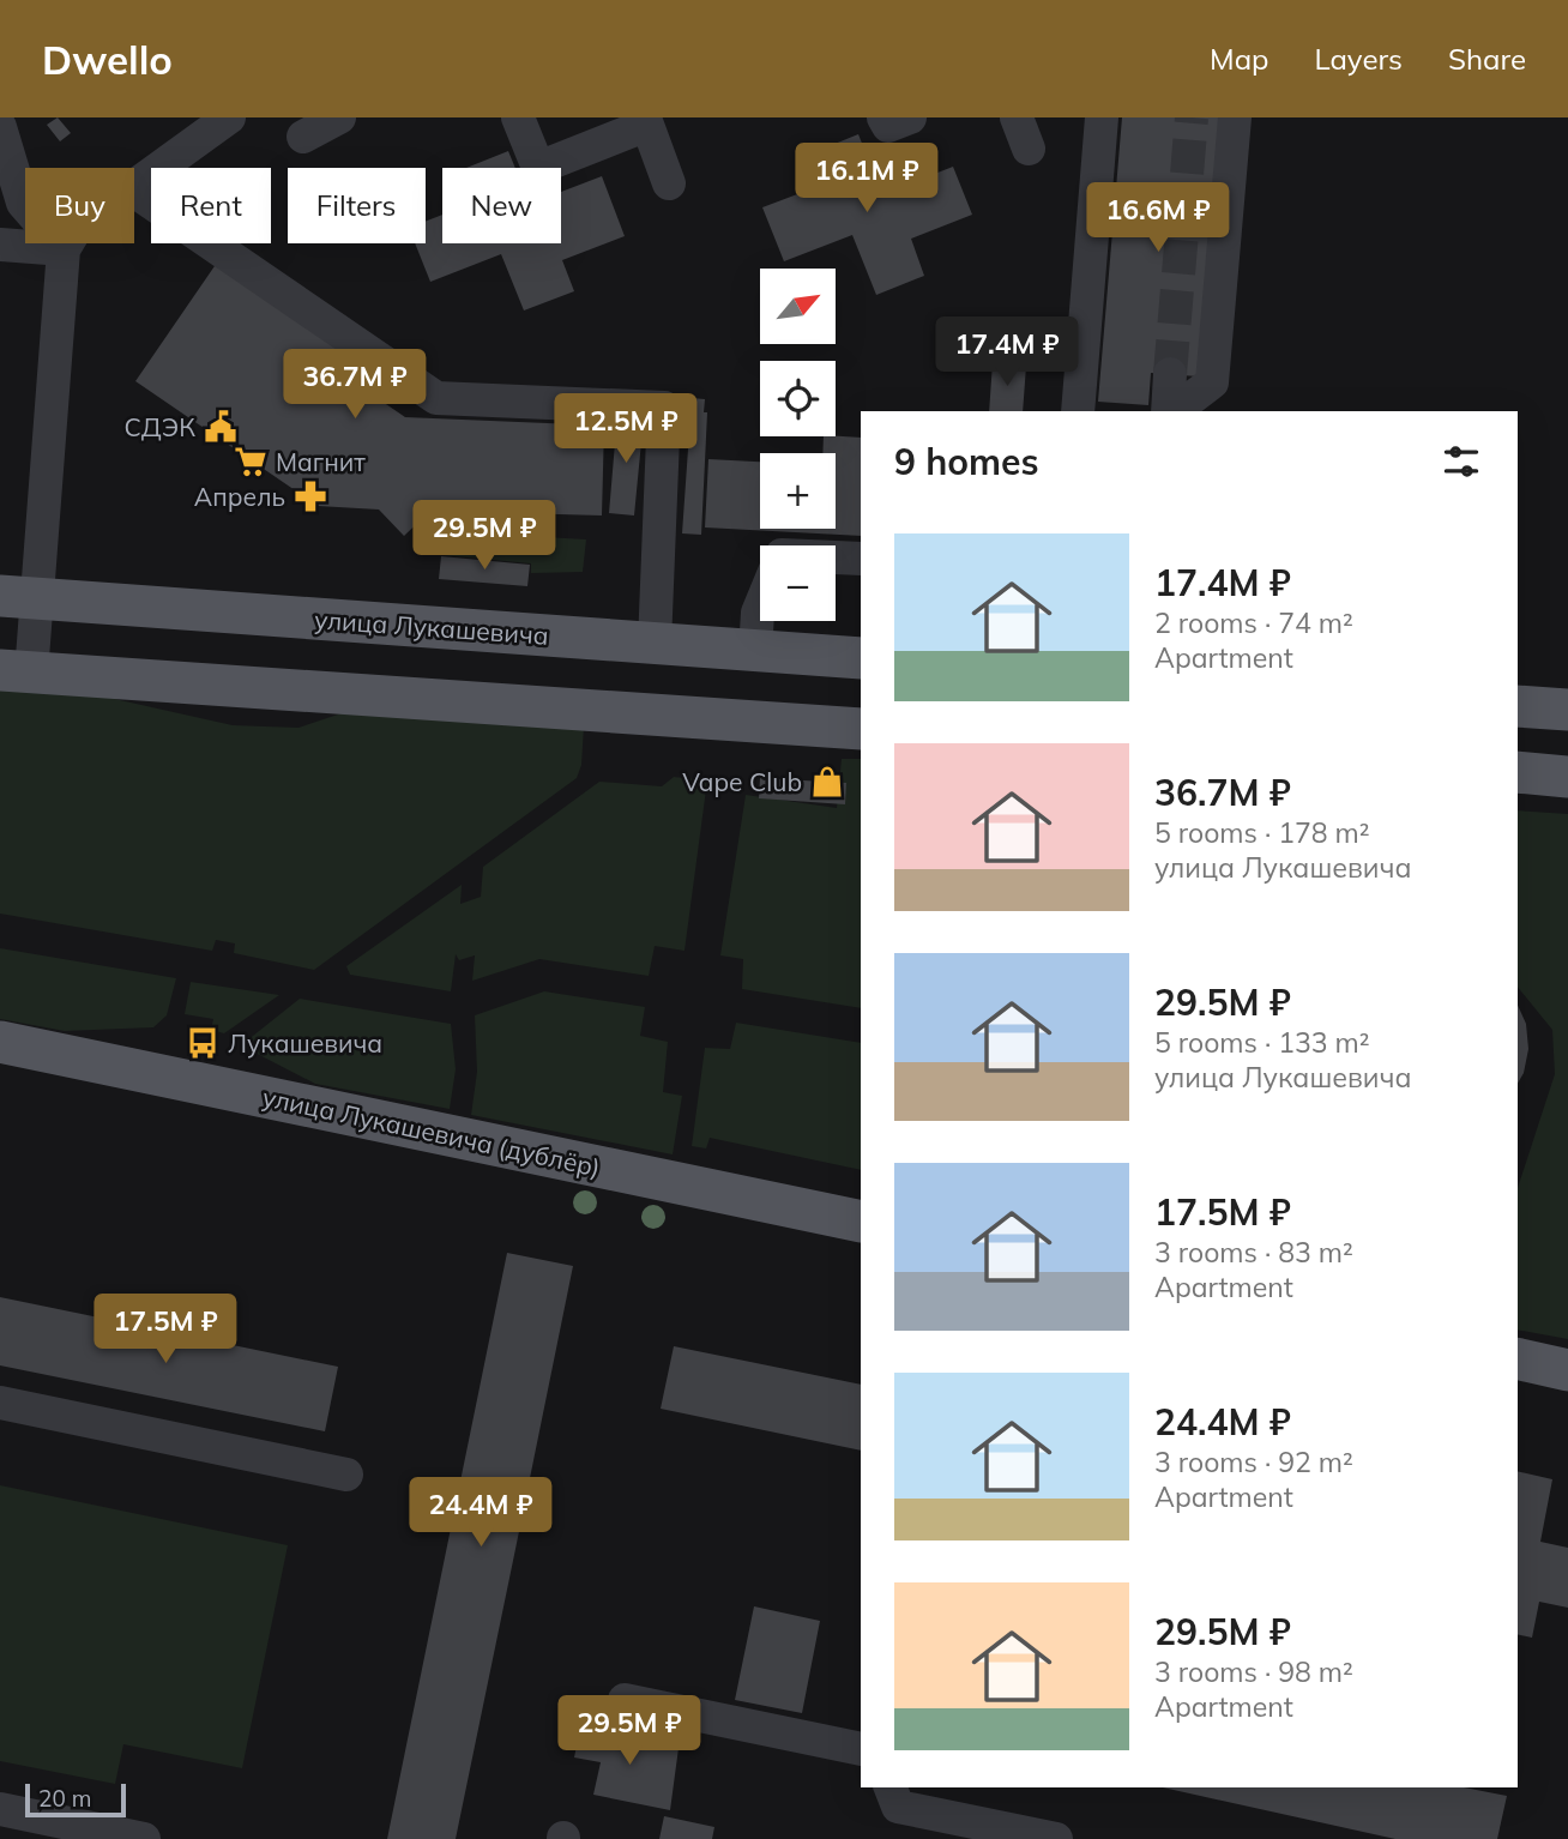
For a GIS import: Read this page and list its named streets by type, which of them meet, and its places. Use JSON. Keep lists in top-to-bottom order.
{
  "streets": {
    "main road": ["улица Лукашевича", "улица Лукашевича (дублёр)"]
  },
  "places": {
    "public building": ["СДЭК"],
    "supermarket": ["Магнит"],
    "pharmacy": ["Апрель"],
    "shop": ["Vape Club"],
    "bus stop": ["Лукашевича"]
  },
  "scale_bar": "20 m",
  "north": "top right",
  "page": {
    "header": "Dwello",
    "nav": ["Map", "Layers", "Share"],
    "price": [
      "16.1M ₽",
      "16.6M ₽",
      "17.4M ₽",
      "36.7M ₽",
      "12.5M ₽",
      "29.5M ₽",
      "17.5M ₽",
      "24.4M ₽",
      "29.5M ₽"
    ],
    "chip": [
      "Buy",
      "Rent",
      "Filters",
      "New"
    ],
    "map_buttons": ["+", "−"],
    "heading": "9 homes",
    "list": [
      {
        "name": "17.4M ₽",
        "note": "2 rooms · 74 m² · Apartment"
      },
      {
        "name": "36.7M ₽",
        "note": "5 rooms · 178 m² · улица Лукашевича"
      },
      {
        "name": "29.5M ₽",
        "note": "5 rooms · 133 m² · улица Лукашевича"
      },
      {
        "name": "17.5M ₽",
        "note": "3 rooms · 83 m² · Apartment"
      },
      {
        "name": "24.4M ₽",
        "note": "3 rooms · 92 m² · Apartment"
      },
      {
        "name": "29.5M ₽",
        "note": "3 rooms · 98 m² · Apartment"
      }
    ],
    "scale": "20 m"
  }
}
